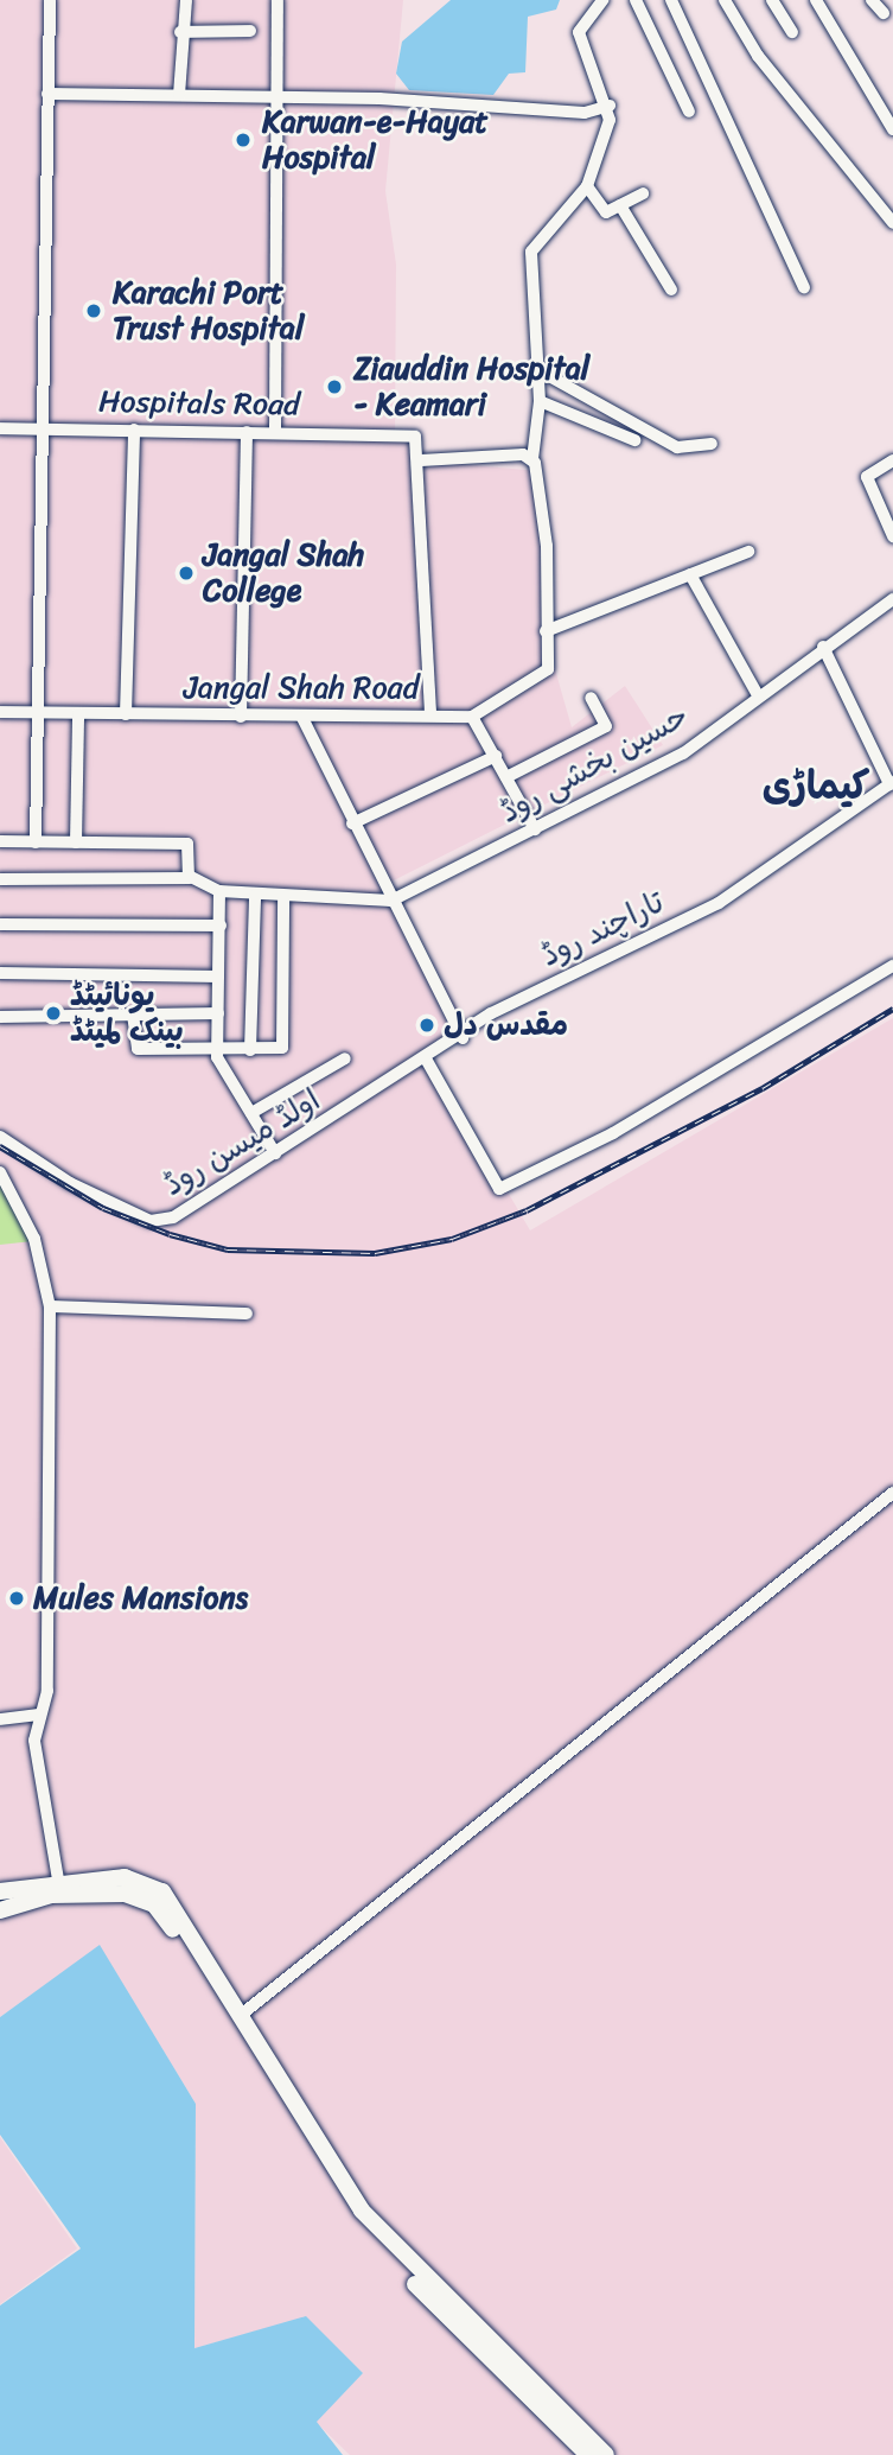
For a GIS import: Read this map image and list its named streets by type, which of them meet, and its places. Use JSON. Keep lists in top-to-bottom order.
{
  "streets": {
    "street": [
      "Hospitals Road",
      "Jangal Shah Road",
      "حسین بخشی روڈ",
      "تاراچند روڈ",
      "اولڈ میسن روڈ"
    ]
  },
  "crossings": [
    ["تاراچند روڈ", "اولڈ میسن روڈ"]
  ],
  "districts": ["کیماڑی"],
  "places": [
    "Karwan-e-Hayat Hospital",
    "Karachi Port Trust Hospital",
    "Ziauddin Hospital - Keamari",
    "Jangal Shah College",
    "یونائیٹڈ بینک لمیٹڈ",
    "مقدس دل",
    "Mules Mansions"
  ]
}
